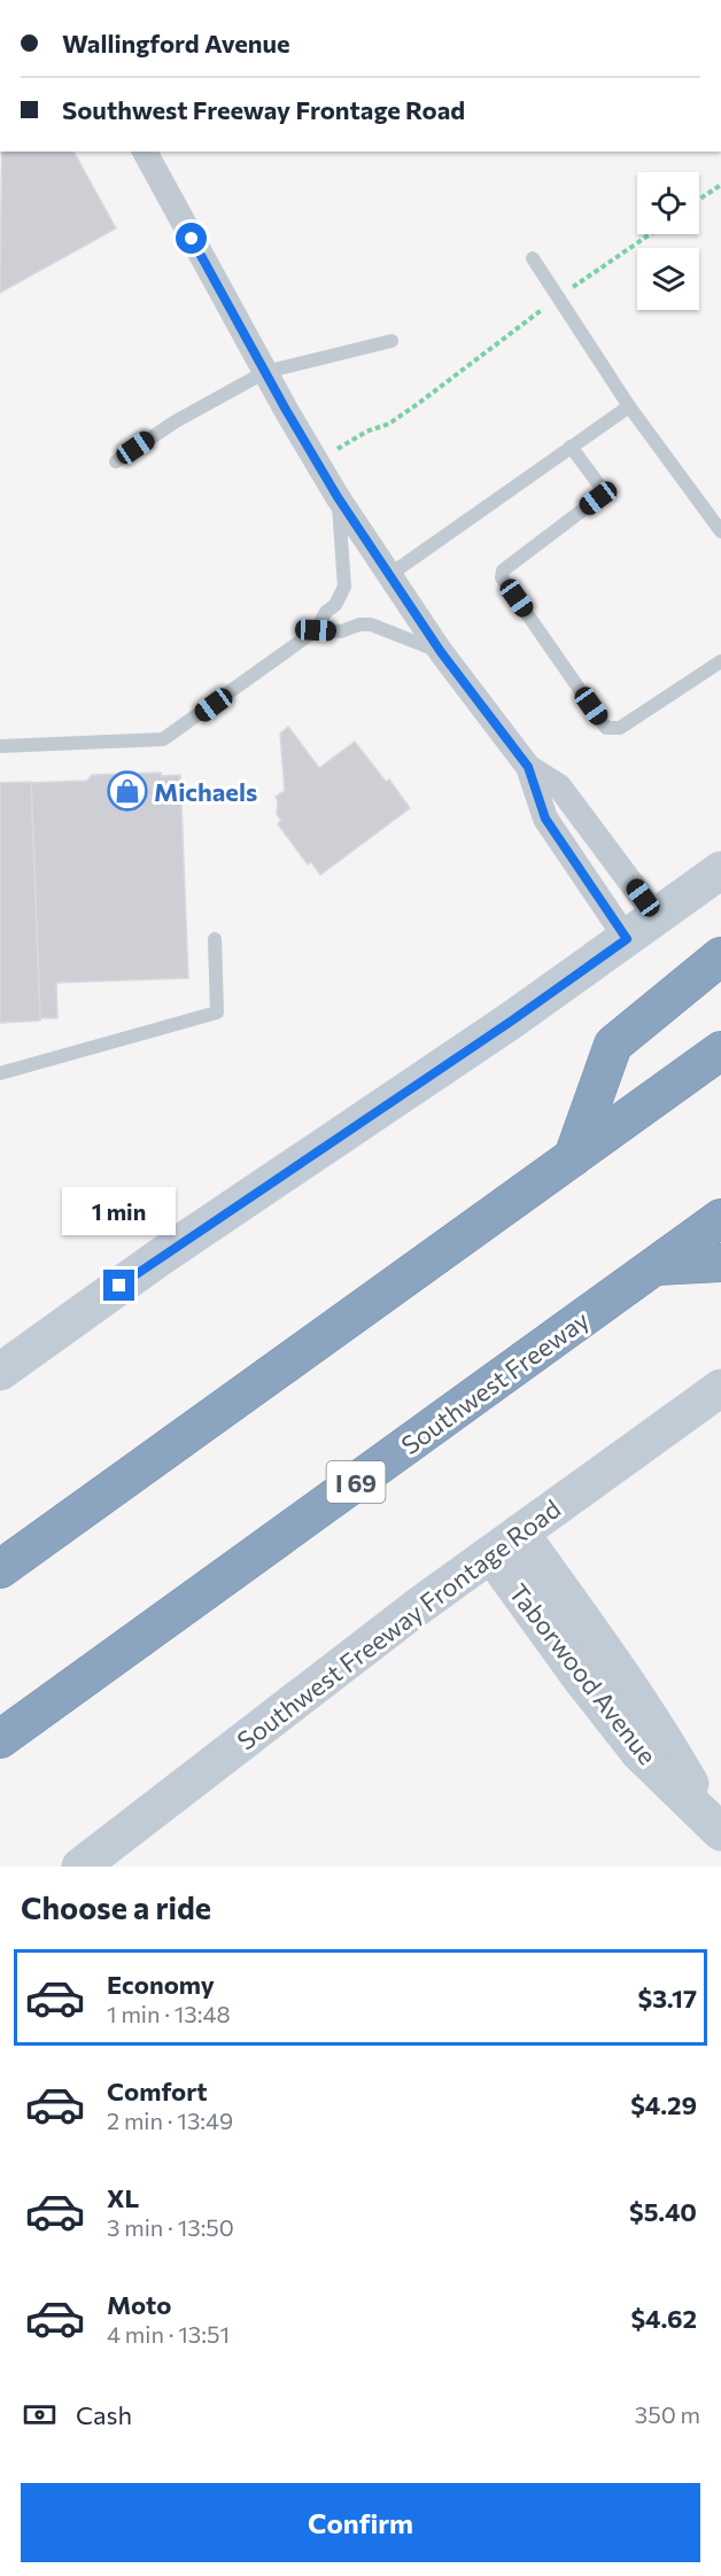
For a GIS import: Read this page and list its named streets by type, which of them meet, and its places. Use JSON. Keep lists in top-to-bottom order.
{
  "streets": {
    "highway": ["Southwest Freeway", "I 69"],
    "main road": ["Southwest Freeway Frontage Road", "Taborwood Avenue"]
  },
  "crossings": [
    ["Southwest Freeway Frontage Road", "Taborwood Avenue"]
  ],
  "places": {
    "shop": ["Michaels"]
  },
  "page": {
    "banner": ["Wallingford Avenue", "Southwest Freeway Frontage Road"],
    "bubble": "1 min",
    "heading": "Choose a ride",
    "list": [
      {
        "name": "Economy",
        "note": "1 min · 13:48",
        "value": "$3.17"
      },
      {
        "name": "Comfort",
        "note": "2 min · 13:49",
        "value": "$4.29"
      },
      {
        "name": "XL",
        "note": "3 min · 13:50",
        "value": "$5.40"
      },
      {
        "name": "Moto",
        "note": "4 min · 13:51",
        "value": "$4.62"
      }
    ],
    "pay": ["Cash", "350 m"],
    "buttons": "Confirm"
  }
}
